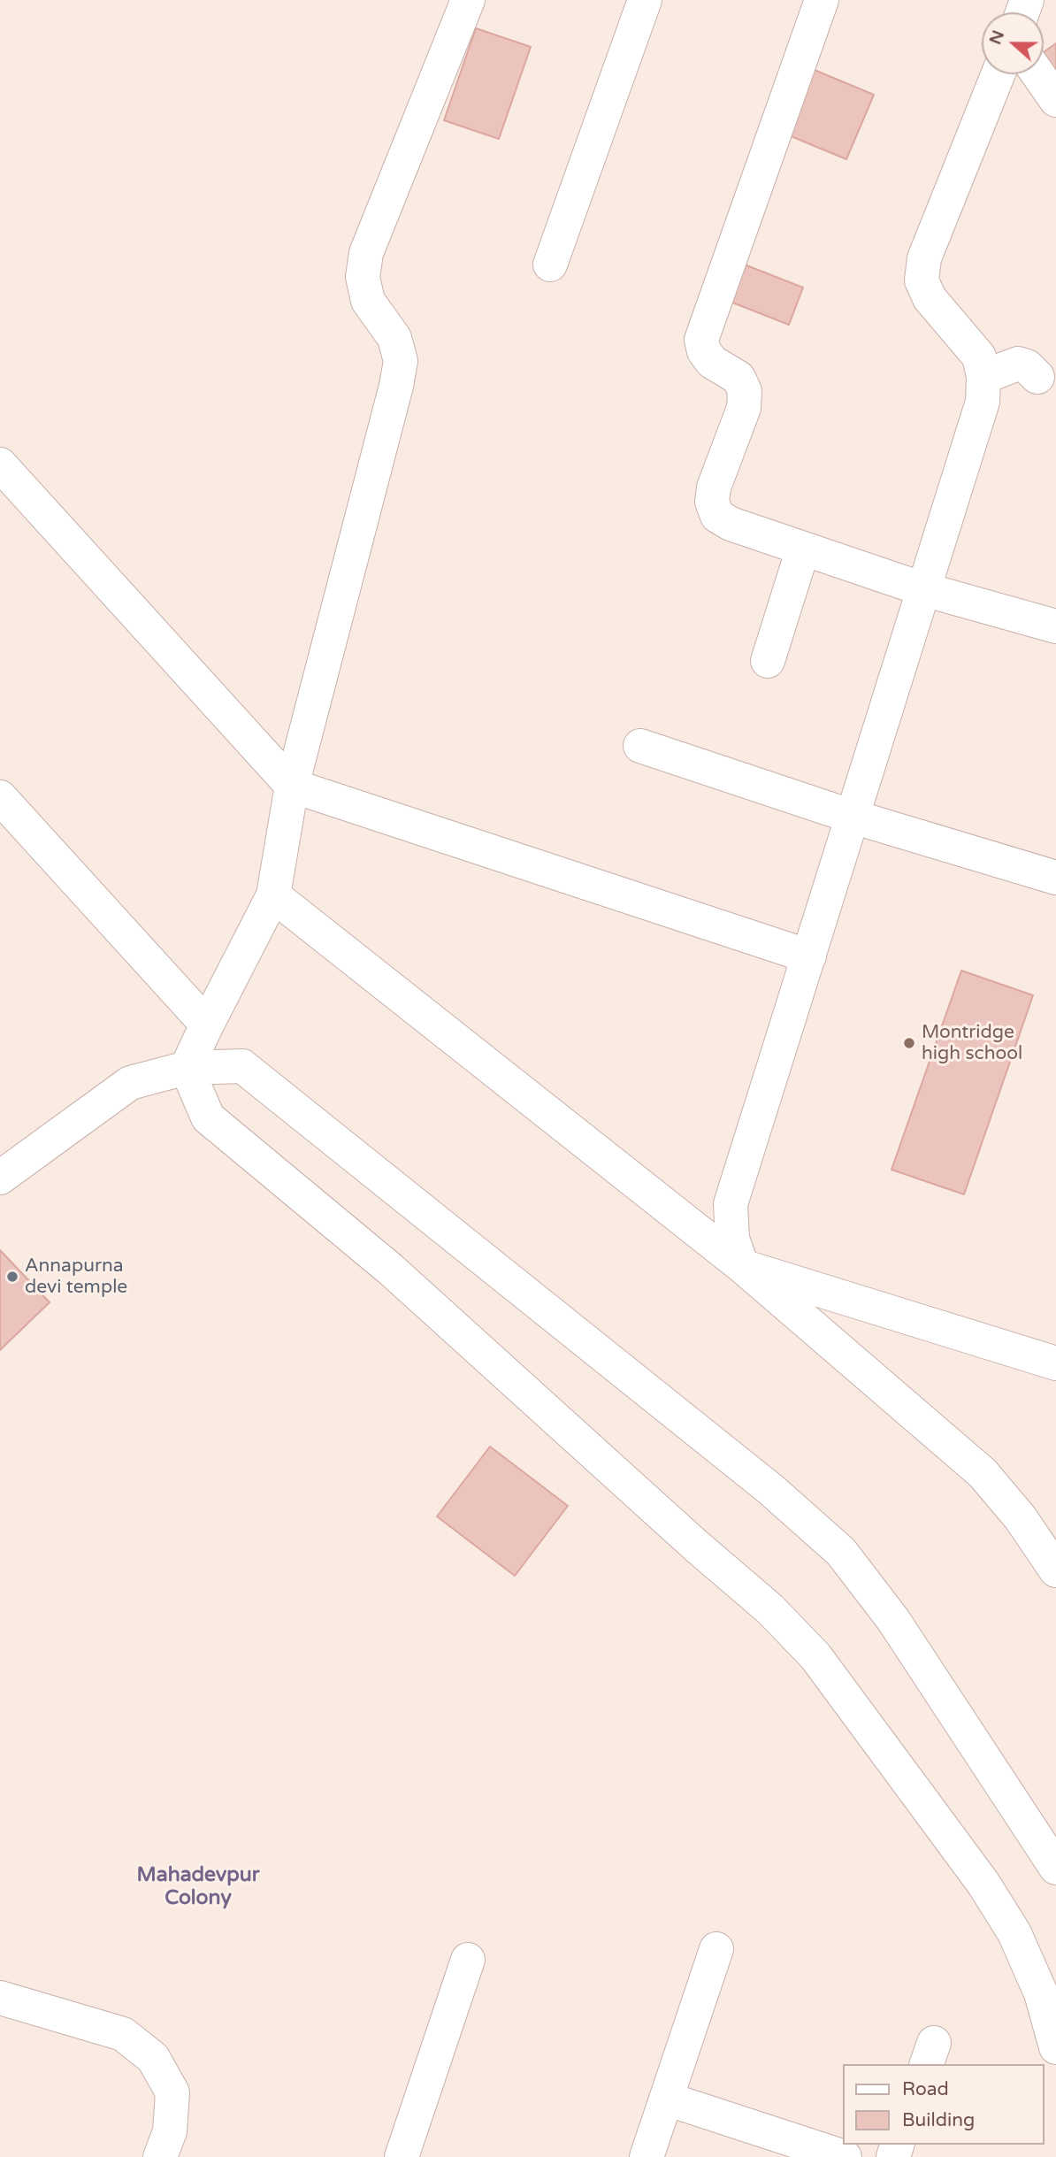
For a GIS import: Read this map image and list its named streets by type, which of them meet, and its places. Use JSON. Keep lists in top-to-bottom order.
{
  "districts": ["Mahadevpur Colony"],
  "places": ["Montridge high school", "Annapurna devi temple"],
  "legend": ["Road", "Building"],
  "north": "left"
}
